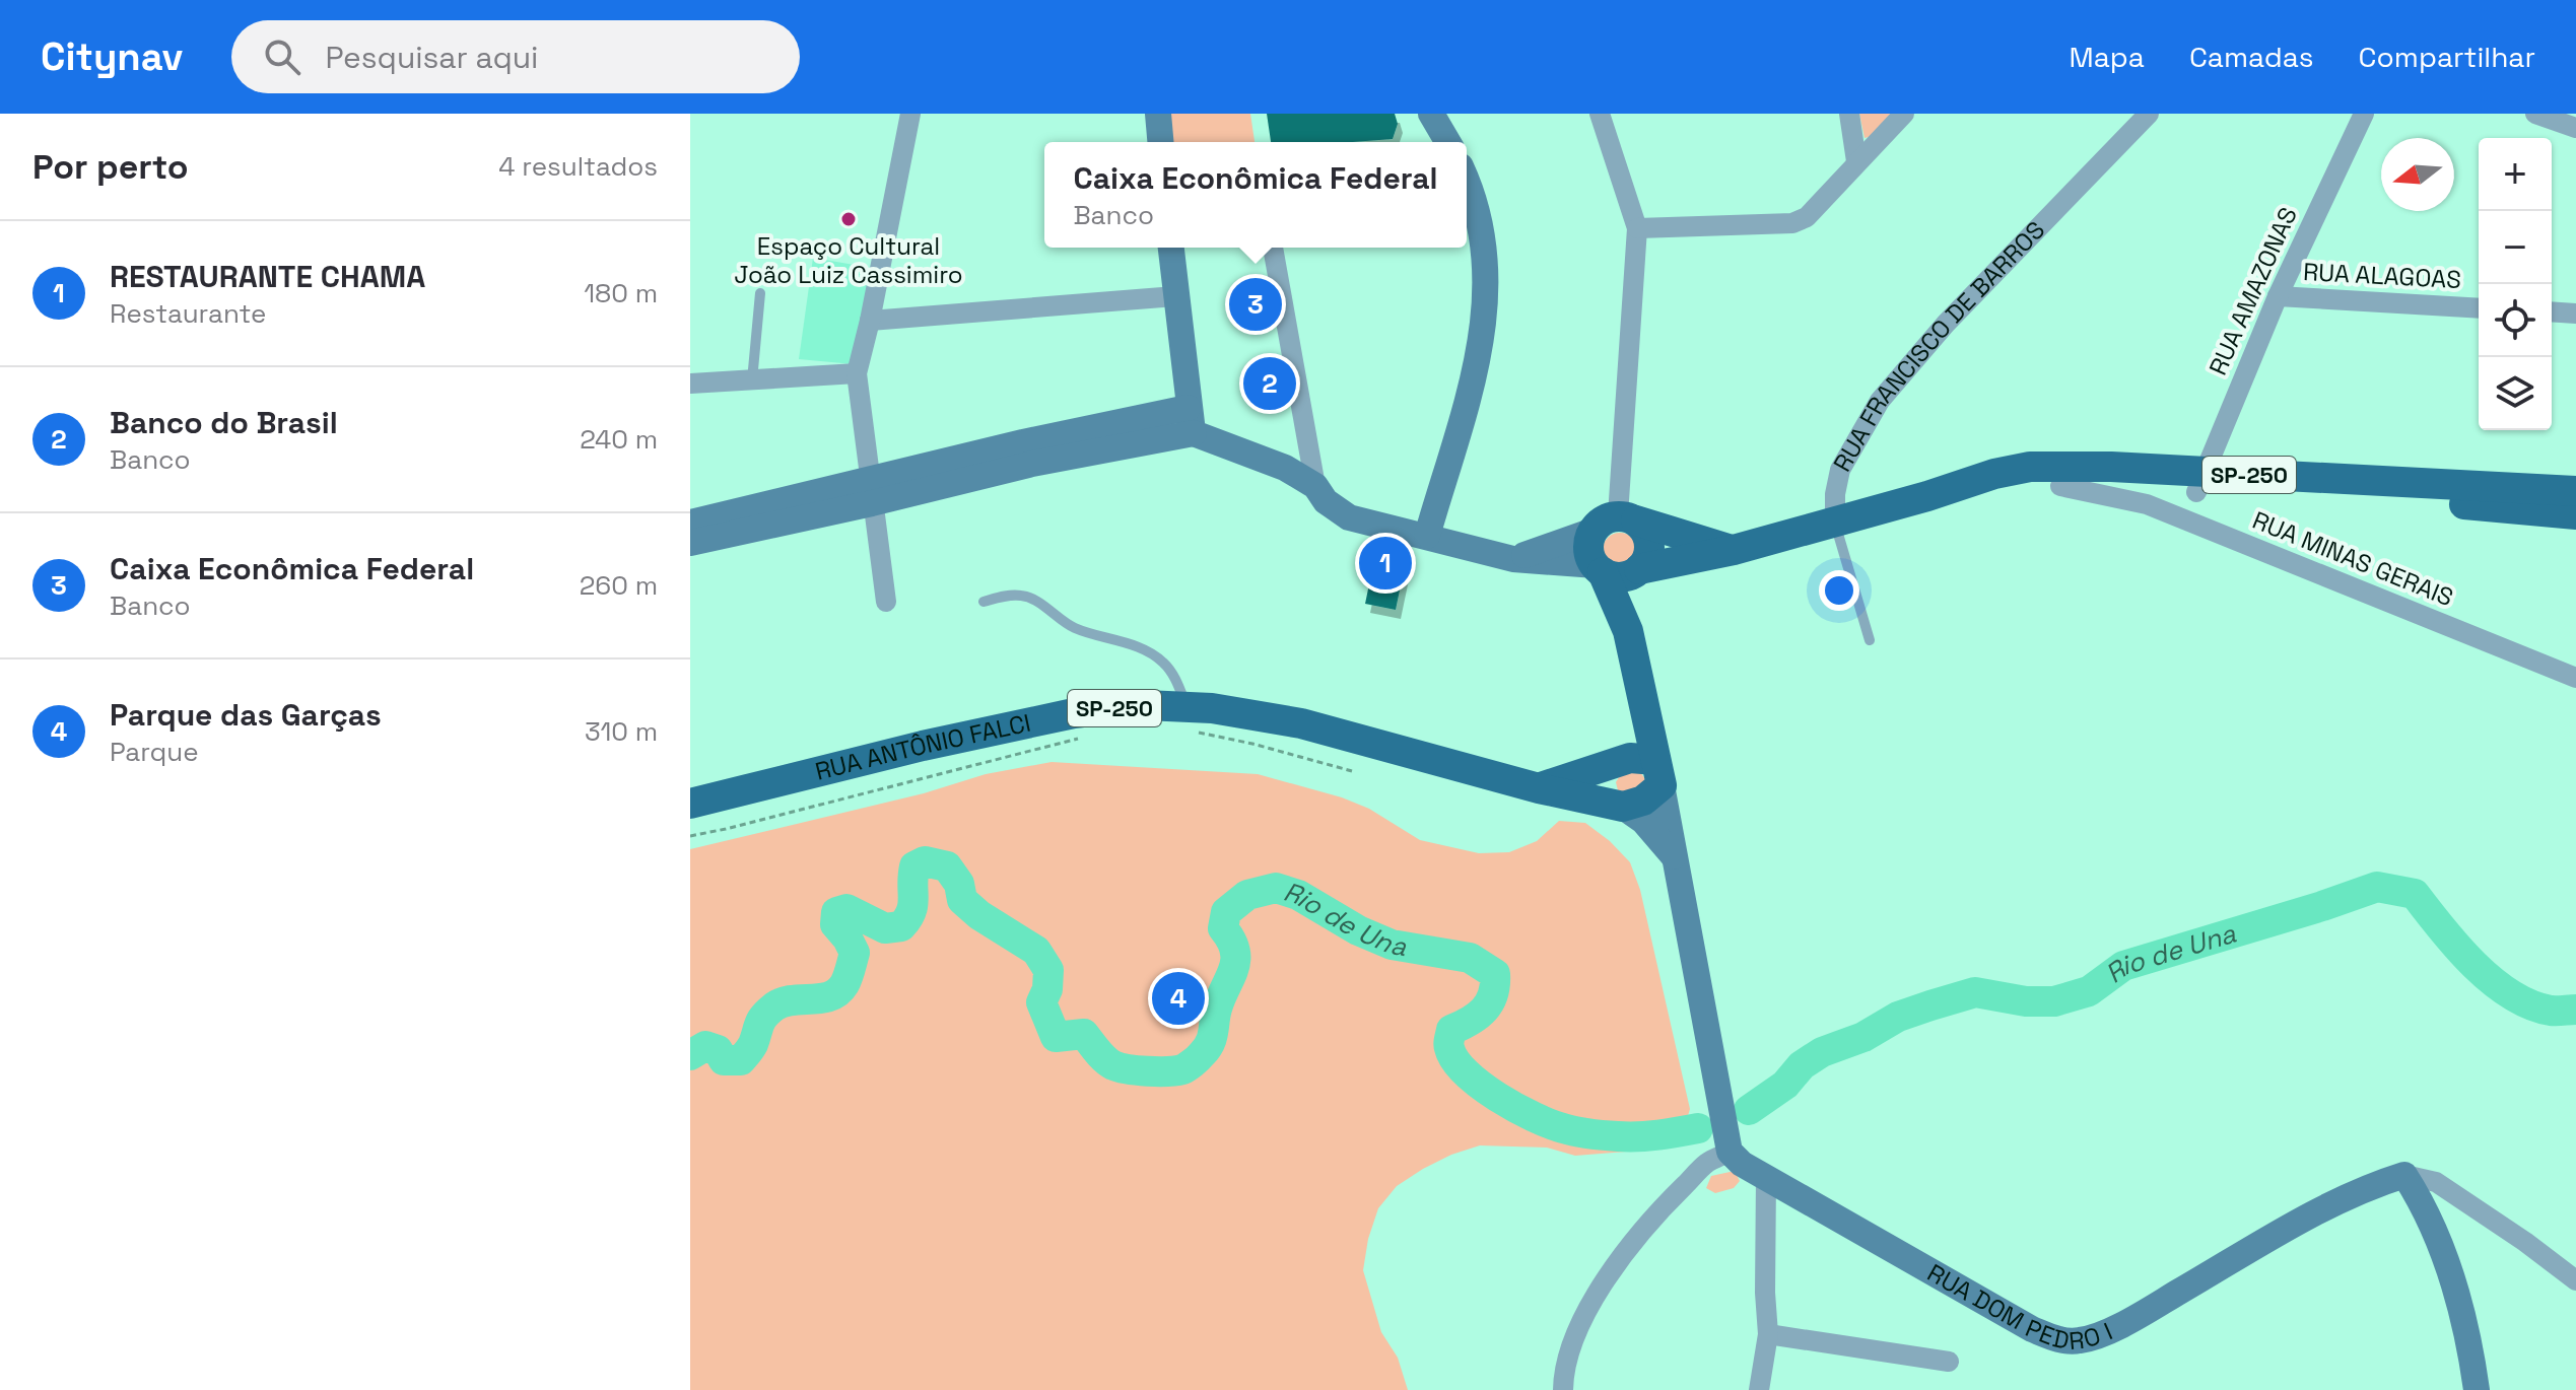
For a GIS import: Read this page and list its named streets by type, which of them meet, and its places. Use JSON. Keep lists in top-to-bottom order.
{
  "streets": {
    "main road": ["SP-250", "RUA ANTÔNIO FALCI", "RUA DOM PEDRO I"],
    "street": [
      "RUA ALAGOAS",
      "RUA AMAZONAS",
      "RUA FRANCISCO DE BARROS",
      "RUA MINAS GERAIS"
    ]
  },
  "crossings": [
    ["RUA ALAGOAS", "RUA AMAZONAS"],
    ["RUA AMAZONAS", "SP-250"],
    ["RUA FRANCISCO DE BARROS", "SP-250"],
    ["SP-250", "RUA MINAS GERAIS"]
  ],
  "water": ["Rio de Una"],
  "places": ["Espaço Cultural João Luiz Cassimiro"],
  "north": "left",
  "page": {
    "header": "Citynav",
    "search": "Pesquisar aqui",
    "nav": ["Mapa", "Camadas", "Compartilhar"],
    "heading": ["Por perto", "4 resultados"],
    "map_buttons": ["+", "−"],
    "popup": ["Caixa Econômica Federal", "Banco"],
    "list": [
      {
        "mark": "1",
        "name": "RESTAURANTE CHAMA",
        "note": "Restaurante",
        "value": "180 m"
      },
      {
        "mark": "2",
        "name": "Banco do Brasil",
        "note": "Banco",
        "value": "240 m"
      },
      {
        "mark": "3",
        "name": "Caixa Econômica Federal",
        "note": "Banco",
        "value": "260 m"
      },
      {
        "mark": "4",
        "name": "Parque das Garças",
        "note": "Parque",
        "value": "310 m"
      }
    ],
    "pins": [
      "3",
      "2",
      "1",
      "4"
    ]
  }
}
